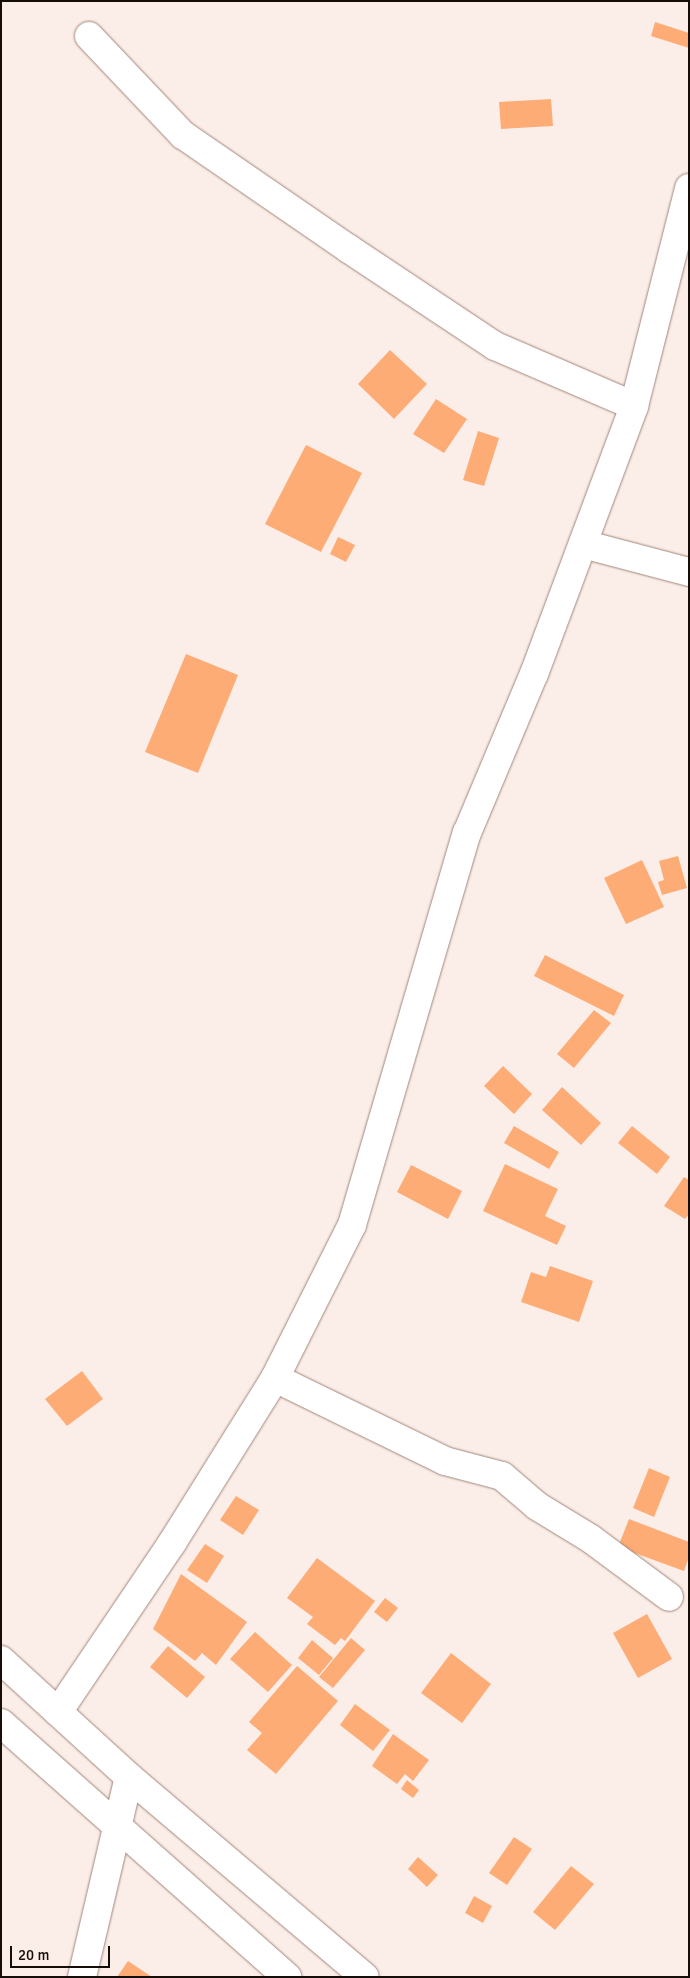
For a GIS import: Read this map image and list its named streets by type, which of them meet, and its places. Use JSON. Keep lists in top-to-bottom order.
{
  "scale_bar": "20 m"
}
